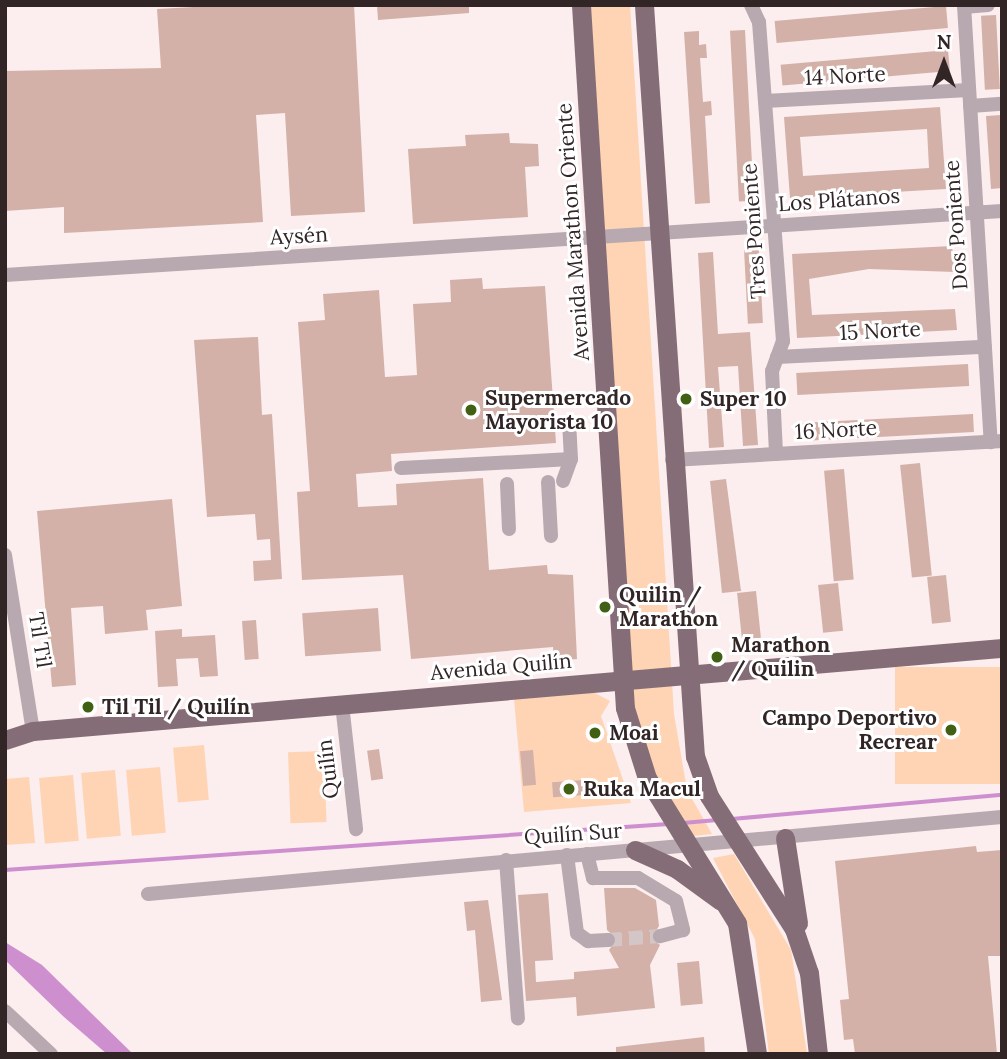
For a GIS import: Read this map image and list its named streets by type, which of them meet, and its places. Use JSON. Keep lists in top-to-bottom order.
{
  "streets": {
    "main road": ["Avenida Marathon Oriente", "Avenida Quilín"],
    "street": [
      "14 Norte",
      "Los Plátanos",
      "Dos Poniente",
      "Tres Poniente",
      "Aysén",
      "15 Norte",
      "16 Norte",
      "Til Til",
      "Quilín",
      "Quilín Sur"
    ]
  },
  "crossings": [
    ["14 Norte", "Dos Poniente"],
    ["14 Norte", "Tres Poniente"],
    ["Los Plátanos", "Dos Poniente"],
    ["Los Plátanos", "Tres Poniente"],
    ["Los Plátanos", "Avenida Marathon Oriente"],
    ["Los Plátanos", "Aysén"],
    ["Dos Poniente", "15 Norte"],
    ["Dos Poniente", "16 Norte"],
    ["Tres Poniente", "15 Norte"],
    ["Tres Poniente", "16 Norte"],
    ["Avenida Marathon Oriente", "Aysén"],
    ["Avenida Marathon Oriente", "Avenida Quilín"],
    ["Avenida Marathon Oriente", "Quilín Sur"],
    ["Til Til", "Avenida Quilín"],
    ["Avenida Quilín", "Quilín"]
  ],
  "places": [
    "Super 10",
    "Supermercado Mayorista 10",
    "Quilin / Marathon",
    "Marathon / Quilin",
    "Til Til / Quilín",
    "Campo Deportivo Recrear",
    "Moai",
    "Ruka Macul"
  ],
  "north": "top"
}
